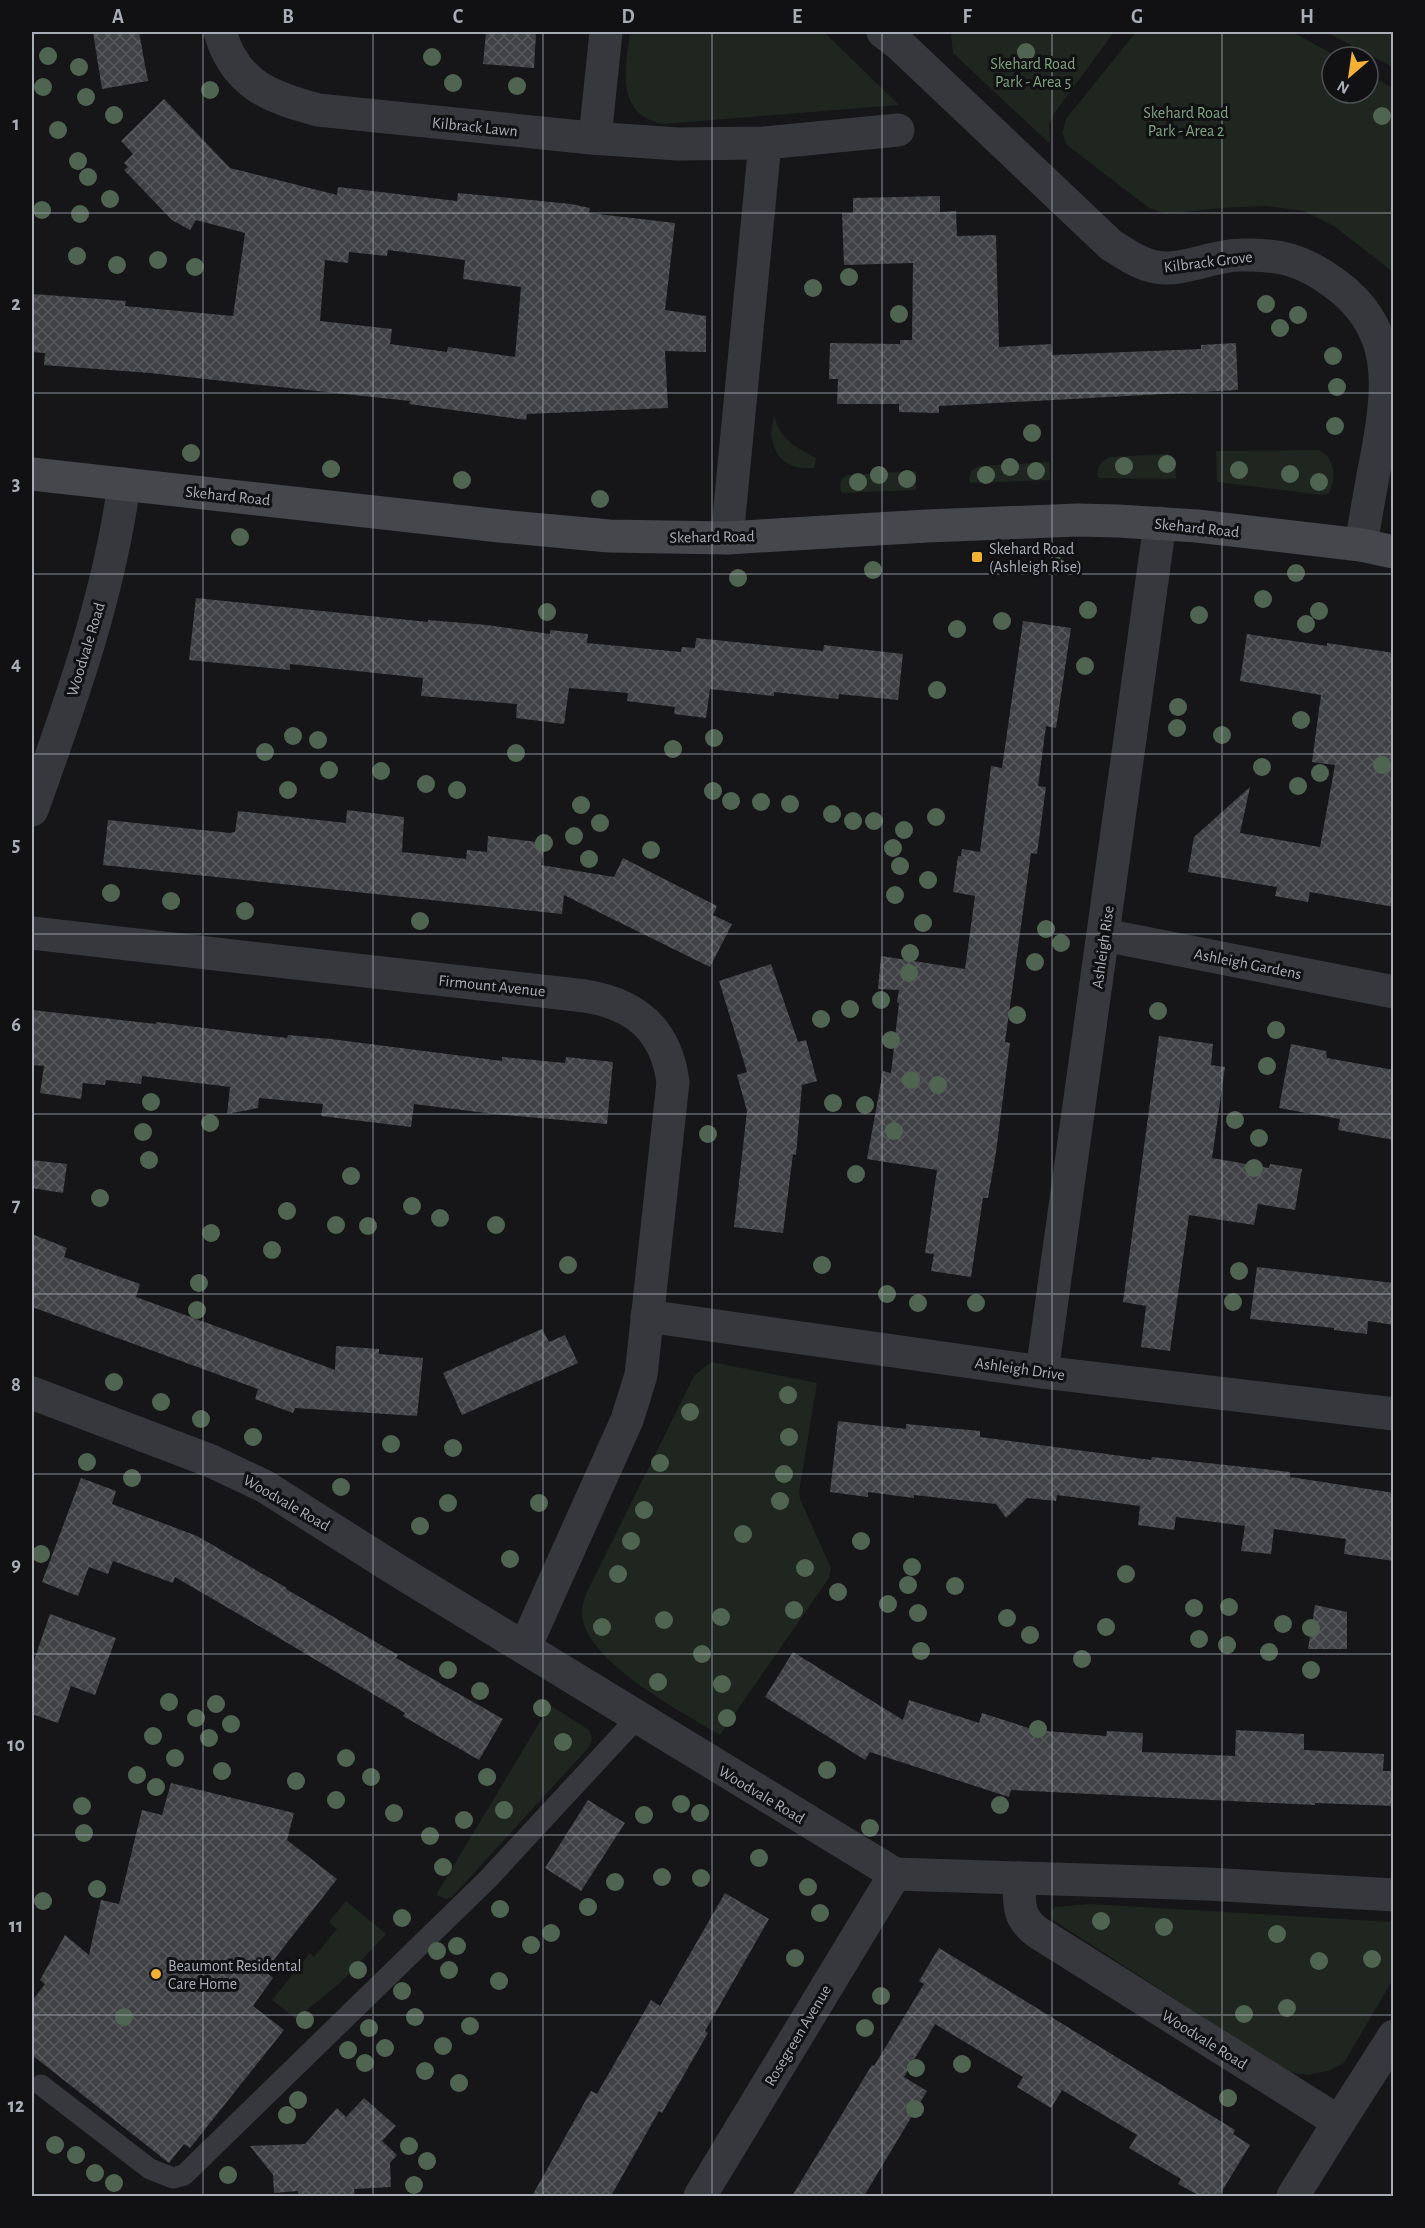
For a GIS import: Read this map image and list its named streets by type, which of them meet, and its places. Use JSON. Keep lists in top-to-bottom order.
{
  "streets": {
    "main road": ["Skehard Road"],
    "street": [
      "Kilbrack Lawn",
      "Kilbrack Grove",
      "Woodvale Road",
      "Ashleigh Rise",
      "Ashleigh Gardens",
      "Firmount Avenue",
      "Ashleigh Drive",
      "Rosegreen Avenue"
    ]
  },
  "crossings": [
    ["Kilbrack Grove", "Skehard Road"],
    ["Skehard Road", "Woodvale Road"],
    ["Skehard Road", "Ashleigh Rise"],
    ["Woodvale Road", "Rosegreen Avenue"],
    ["Ashleigh Rise", "Ashleigh Gardens"],
    ["Ashleigh Rise", "Ashleigh Drive"],
    ["Firmount Avenue", "Ashleigh Drive"]
  ],
  "parks": ["Skehard Road Park - Area 5", "Skehard Road Park - Area 2"],
  "places": {
    "transit": ["Skehard Road (Ashleigh Rise)"],
    "other": ["Beaumont Residental Care Home"]
  },
  "north": "bottom left",
  "grid": {
    "columns": [
      "A",
      "B",
      "C",
      "D",
      "E",
      "F",
      "G",
      "H"
    ],
    "rows": [
      "1",
      "2",
      "3",
      "4",
      "5",
      "6",
      "7",
      "8",
      "9",
      "10",
      "11",
      "12"
    ]
  }
}
